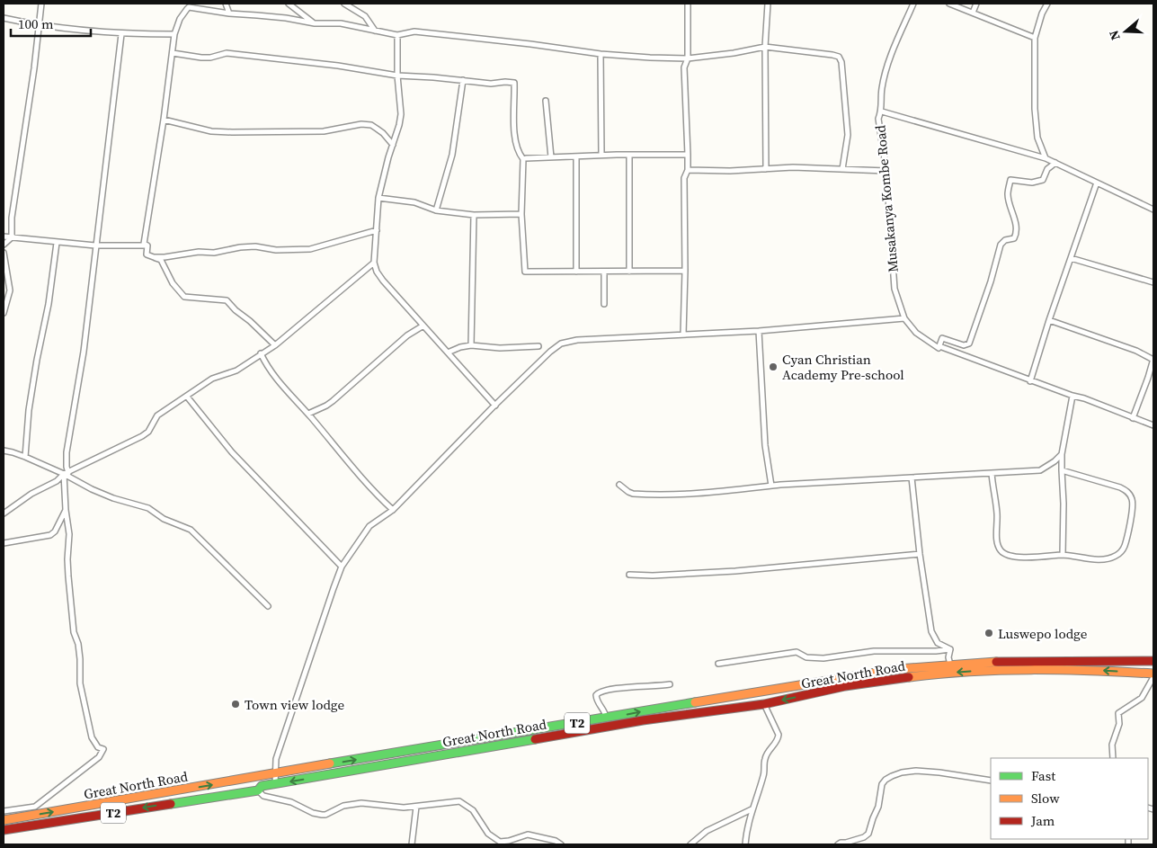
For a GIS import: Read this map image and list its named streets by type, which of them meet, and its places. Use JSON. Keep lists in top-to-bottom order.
{
  "streets": {
    "highway": ["Great North Road", "T2"],
    "street": ["Musakanya Kombe Road"]
  },
  "places": ["Cyan Christian Academy Pre-school", "Luswepo lodge", "Town view lodge"],
  "legend": ["Fast", "Slow", "Jam"],
  "scale_bar": "100 m",
  "north": "left"
}
